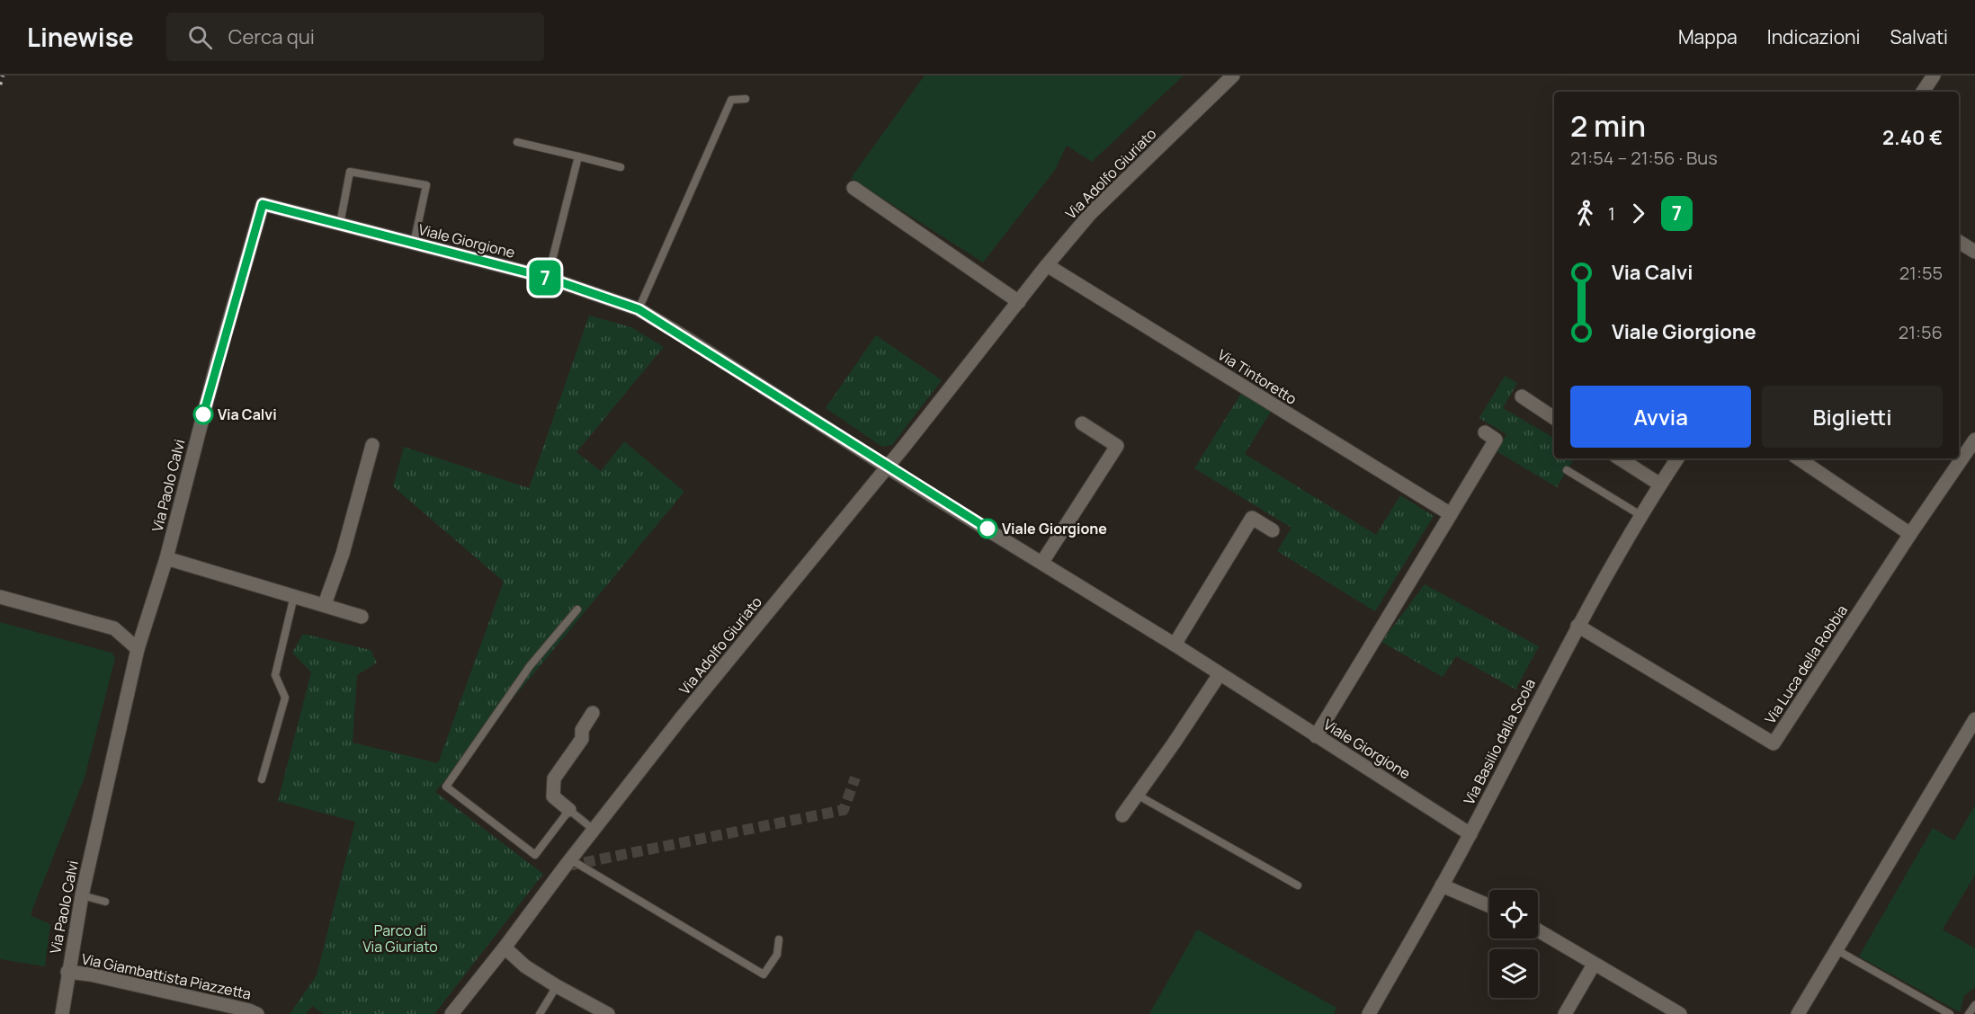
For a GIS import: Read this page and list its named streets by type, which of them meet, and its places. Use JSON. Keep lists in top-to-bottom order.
{
  "streets": {
    "street": [
      "Via Adolfo Giuriato",
      "Viale Giorgione",
      "Via Tintoretto",
      "Via Paolo Calvi",
      "Via Luca della Robbia",
      "Via Basilio dalla Scola",
      "Via Giambattista Piazzetta"
    ]
  },
  "crossings": [
    ["Via Adolfo Giuriato", "Viale Giorgione"],
    ["Via Adolfo Giuriato", "Via Tintoretto"],
    ["Viale Giorgione", "Via Paolo Calvi"],
    ["Viale Giorgione", "Via Basilio dalla Scola"],
    ["Via Paolo Calvi", "Via Giambattista Piazzetta"],
    ["Via Luca della Robbia", "Via Basilio dalla Scola"]
  ],
  "parks": ["Parco di Via Giuriato"],
  "places": ["Via Calvi", "Viale Giorgione"],
  "lines": ["bus line 7"],
  "page": {
    "header": "Linewise",
    "search": "Cerca qui",
    "nav": ["Mappa", "Indicazioni", "Salvati"],
    "on_map": "7",
    "heading": ["2 min", "21:54 – 21:56 · Bus", "2.40 €"],
    "legs": ["1", "7"],
    "list": [
      {
        "name": "Via Calvi",
        "value": "21:55"
      },
      {
        "name": "Viale Giorgione",
        "value": "21:56"
      }
    ],
    "buttons": ["Avvia", "Biglietti"]
  }
}
